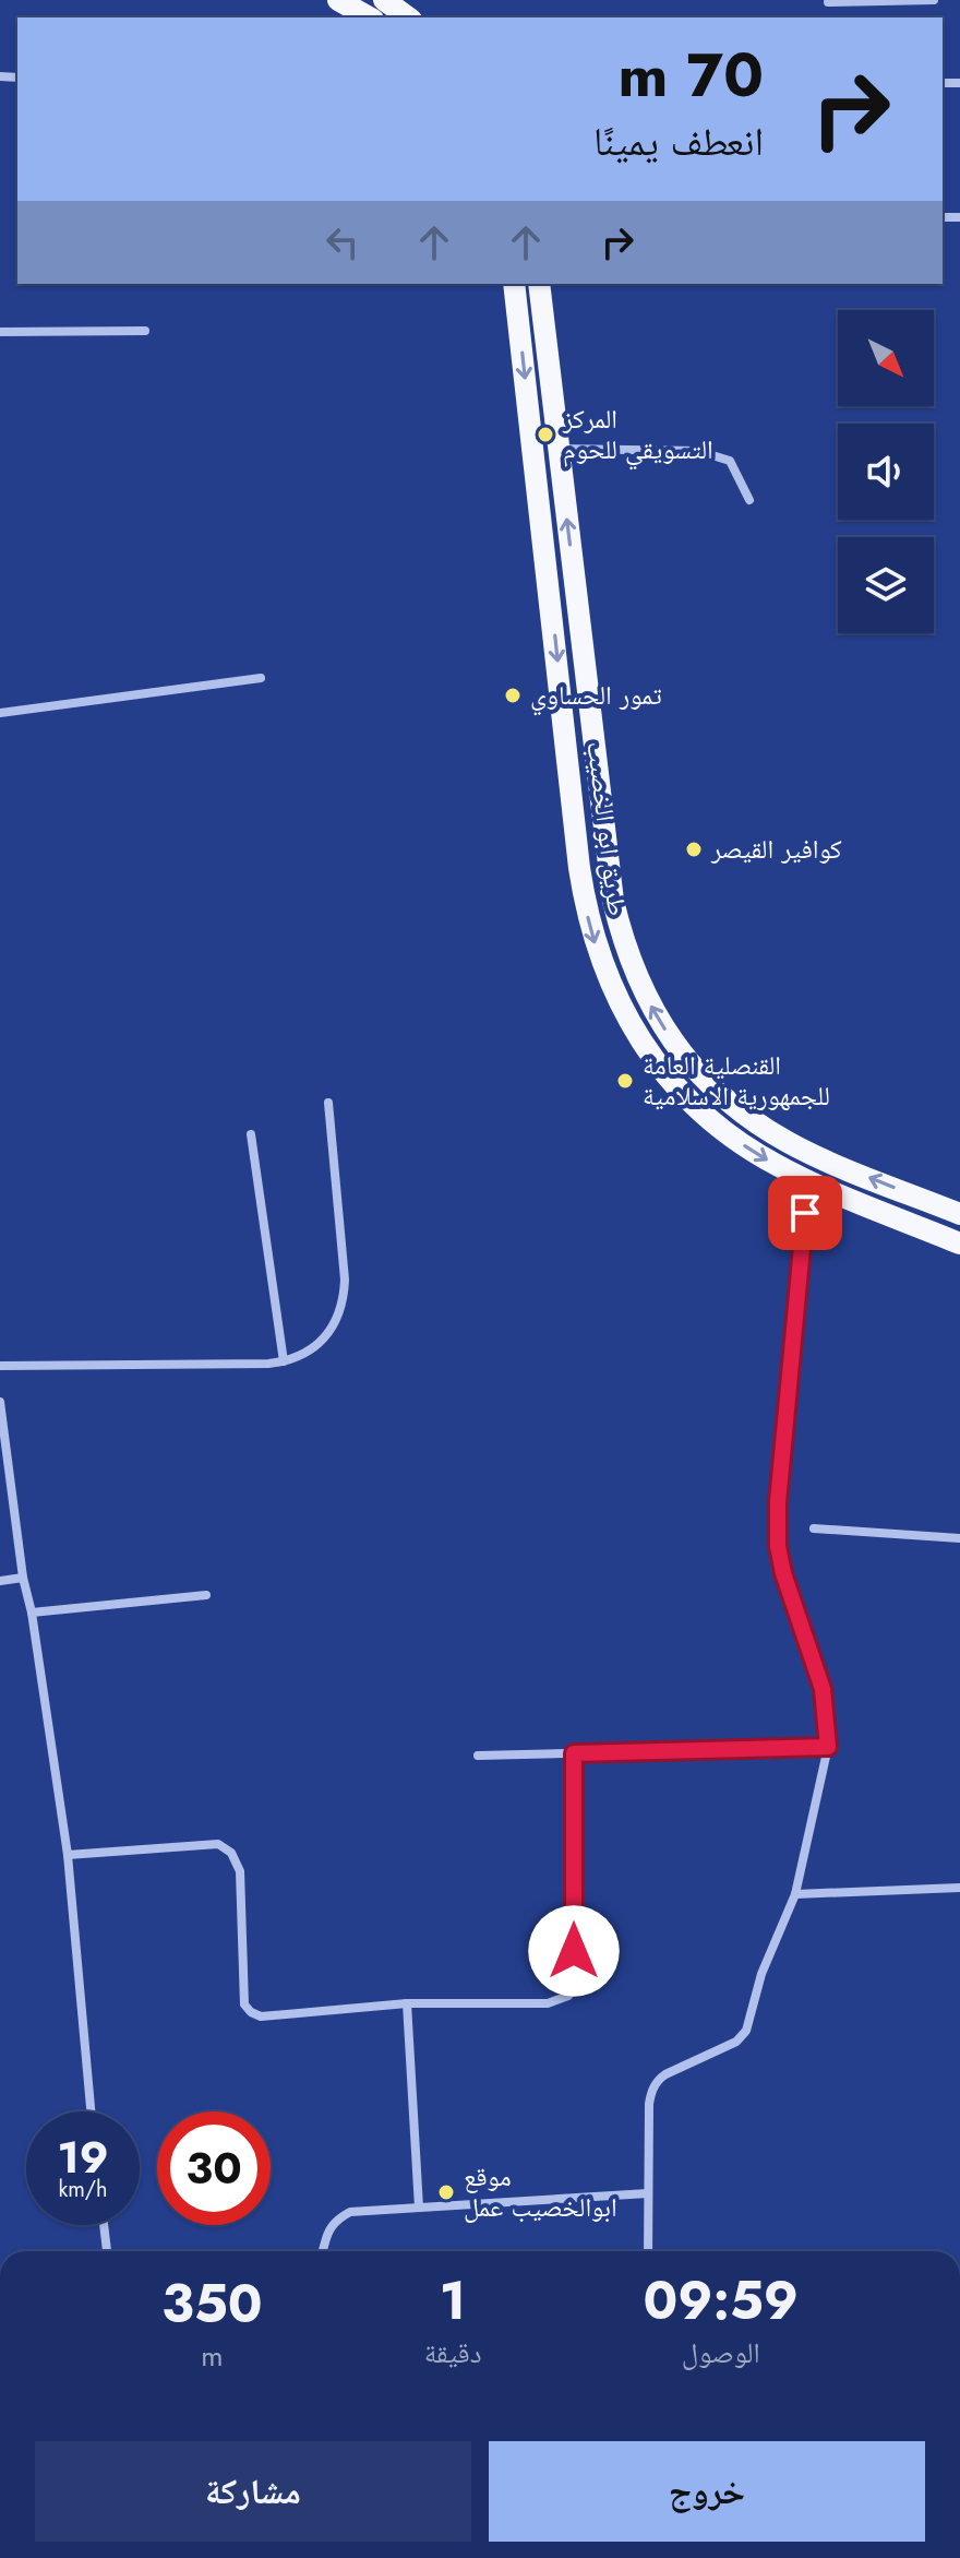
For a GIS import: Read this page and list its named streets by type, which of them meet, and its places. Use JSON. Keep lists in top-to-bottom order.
{
  "streets": {
    "main road": ["طريق ابو الخصيب"]
  },
  "places": [
    "المركز التسويقي للحوم",
    "تمور الحساوي",
    "كوافير القيصر",
    "القنصلية العامة للجمهورية الاسلامية",
    "موقع ابوالخصيب عمل"
  ],
  "north": "bottom right",
  "page": {
    "turn": ["70 m", "انعطف يمينًا"],
    "speed": "19 km/h",
    "limit": "30",
    "eta": [
      "09:59",
      "الوصول",
      "1",
      "دقيقة",
      "350",
      "m"
    ],
    "buttons": ["خروج", "مشاركة"]
  }
}
